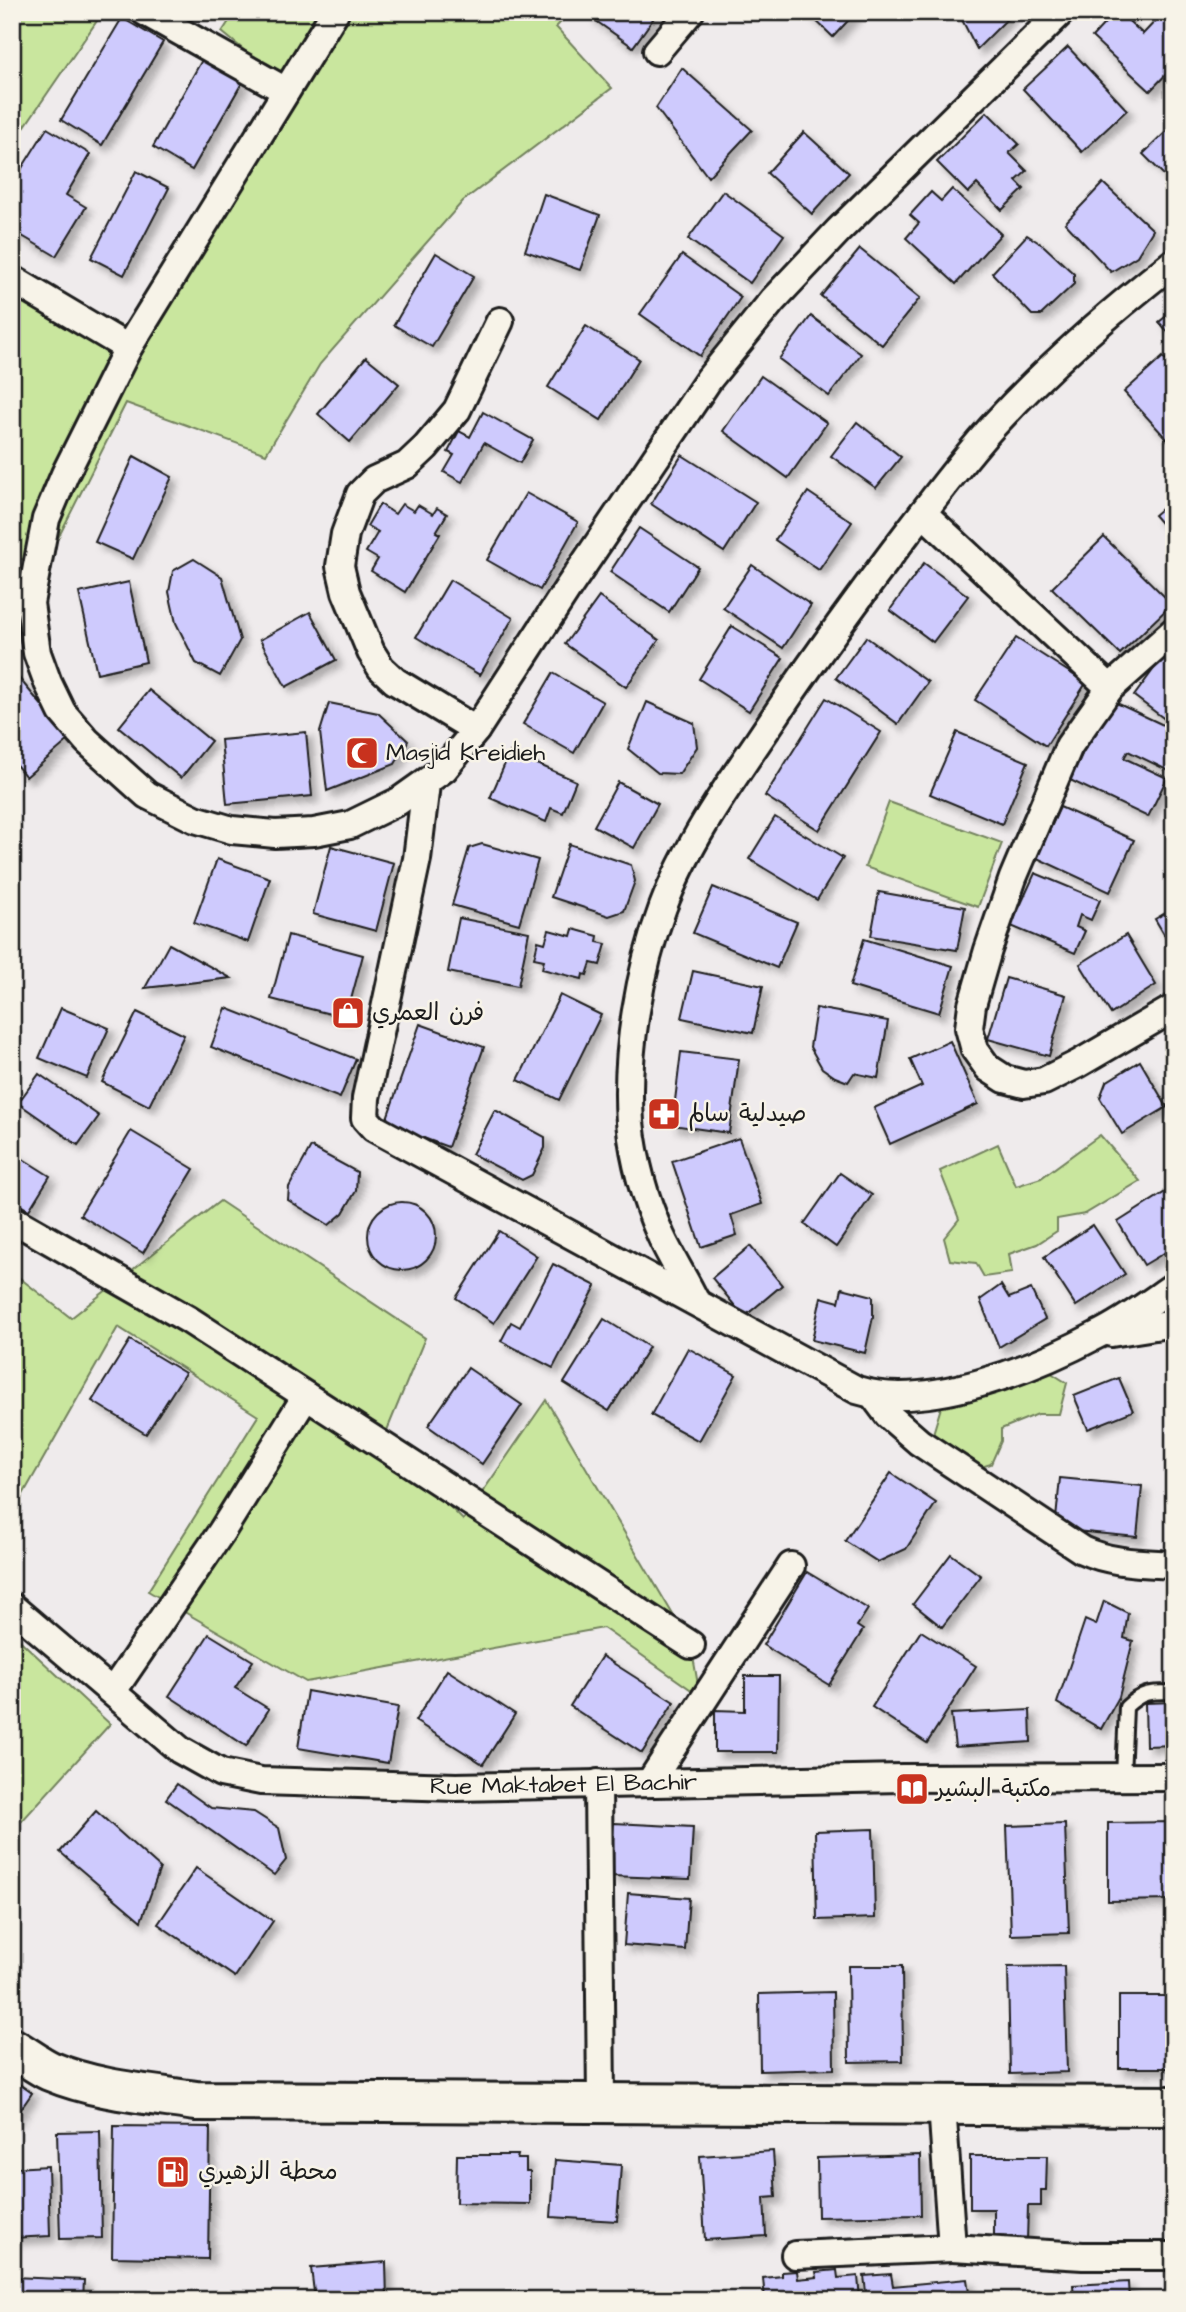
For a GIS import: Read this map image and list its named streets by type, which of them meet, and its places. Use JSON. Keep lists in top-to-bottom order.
{
  "streets": {
    "street": ["Rue Maktabet El Bachir"]
  },
  "places": {
    "mosque": ["Masjid Kreidieh"],
    "shop": ["فرن العمري"],
    "pharmacy": ["صيدلية سالم"],
    "library": ["مكتبة البشير"],
    "fuel station": ["محطة الزهيري"]
  }
}
